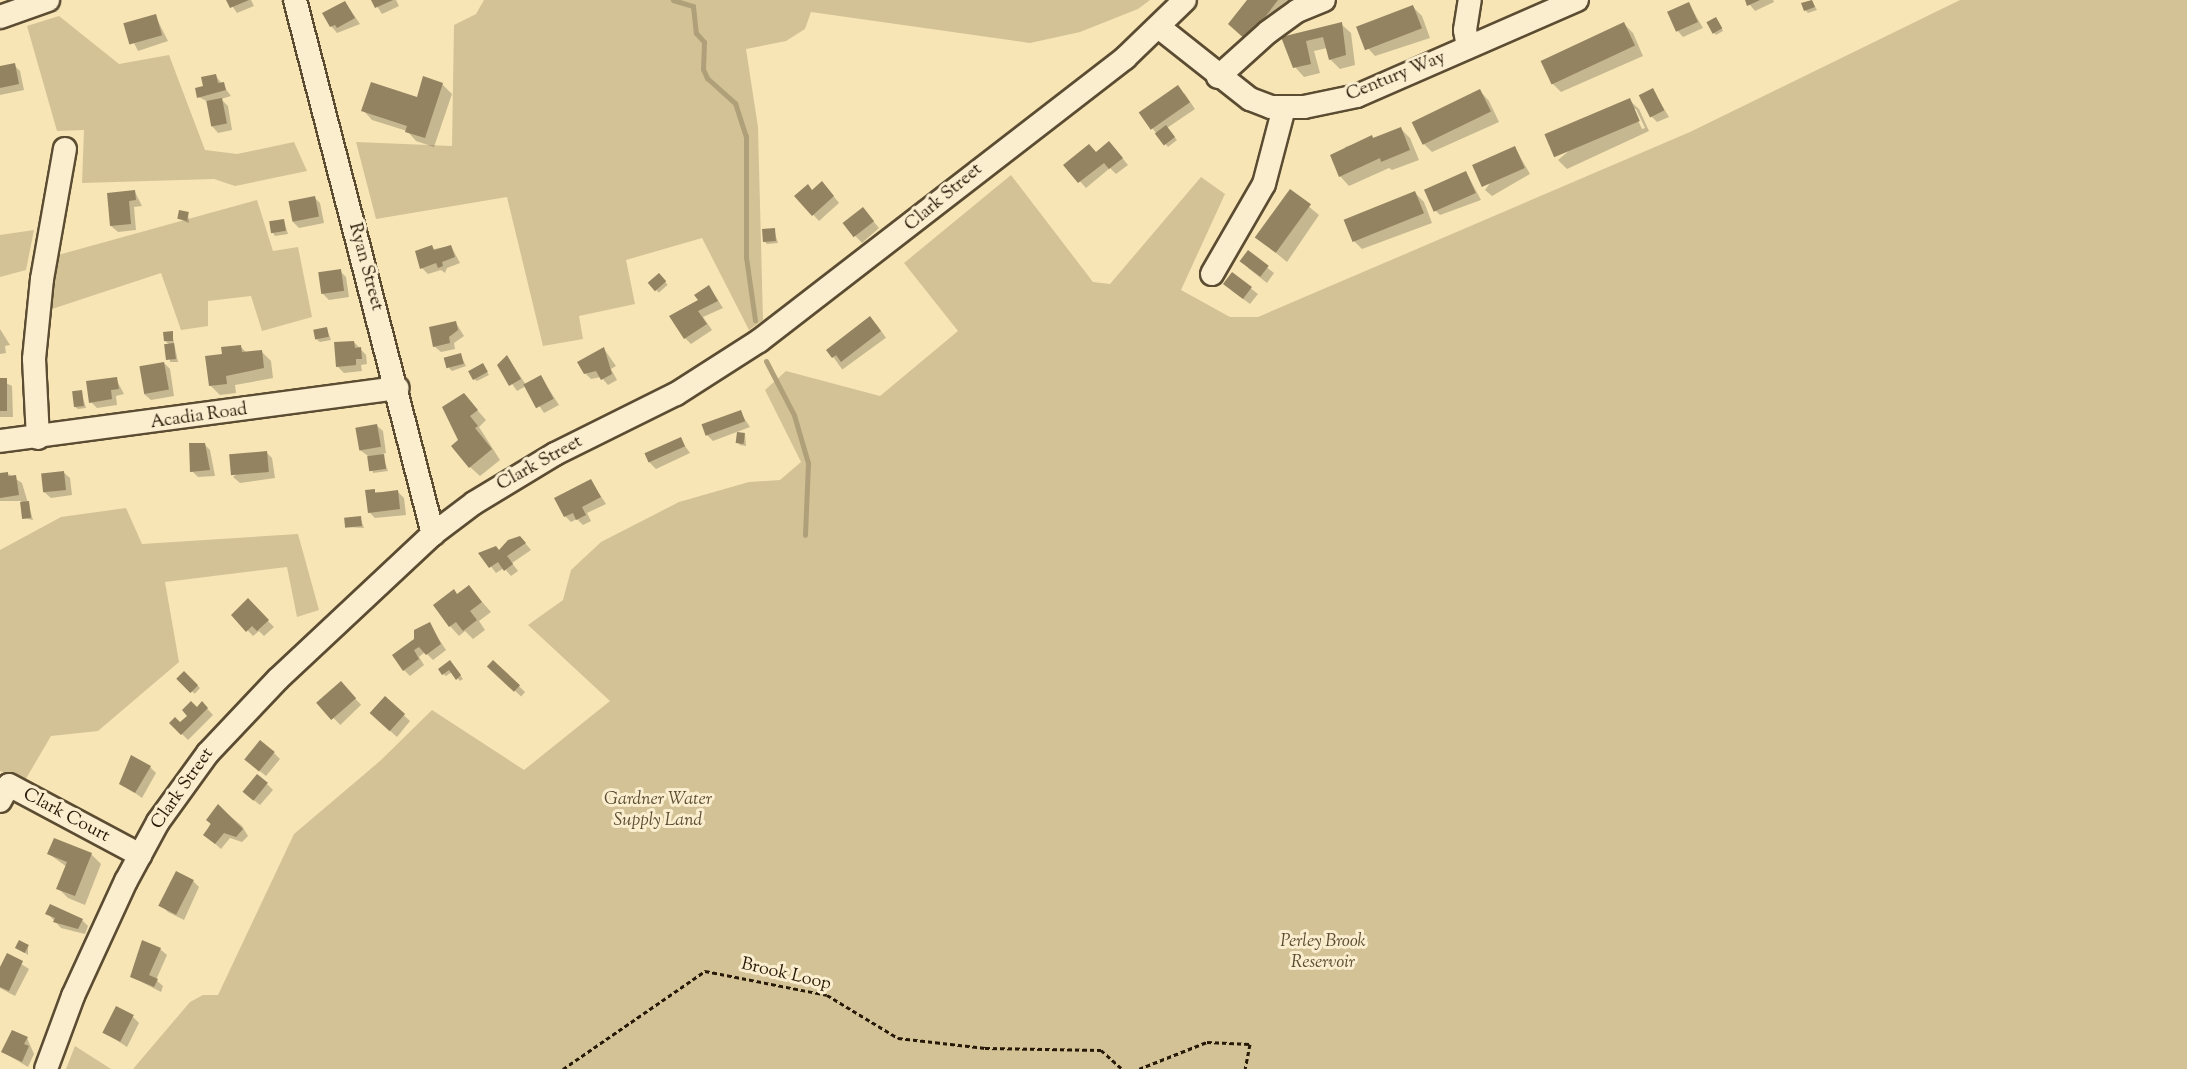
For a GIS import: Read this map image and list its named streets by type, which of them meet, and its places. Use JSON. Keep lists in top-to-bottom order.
{
  "streets": {
    "street": [
      "Century Way",
      "Clark Street",
      "Ryan Street",
      "Acadia Road",
      "Clark Court"
    ],
    "path": ["Brook Loop"]
  },
  "crossings": [
    ["Century Way", "Clark Street"],
    ["Clark Street", "Ryan Street"],
    ["Clark Street", "Clark Court"],
    ["Ryan Street", "Acadia Road"]
  ],
  "parks": ["Gardner Water Supply Land", "Perley Brook Reservoir"]
}
